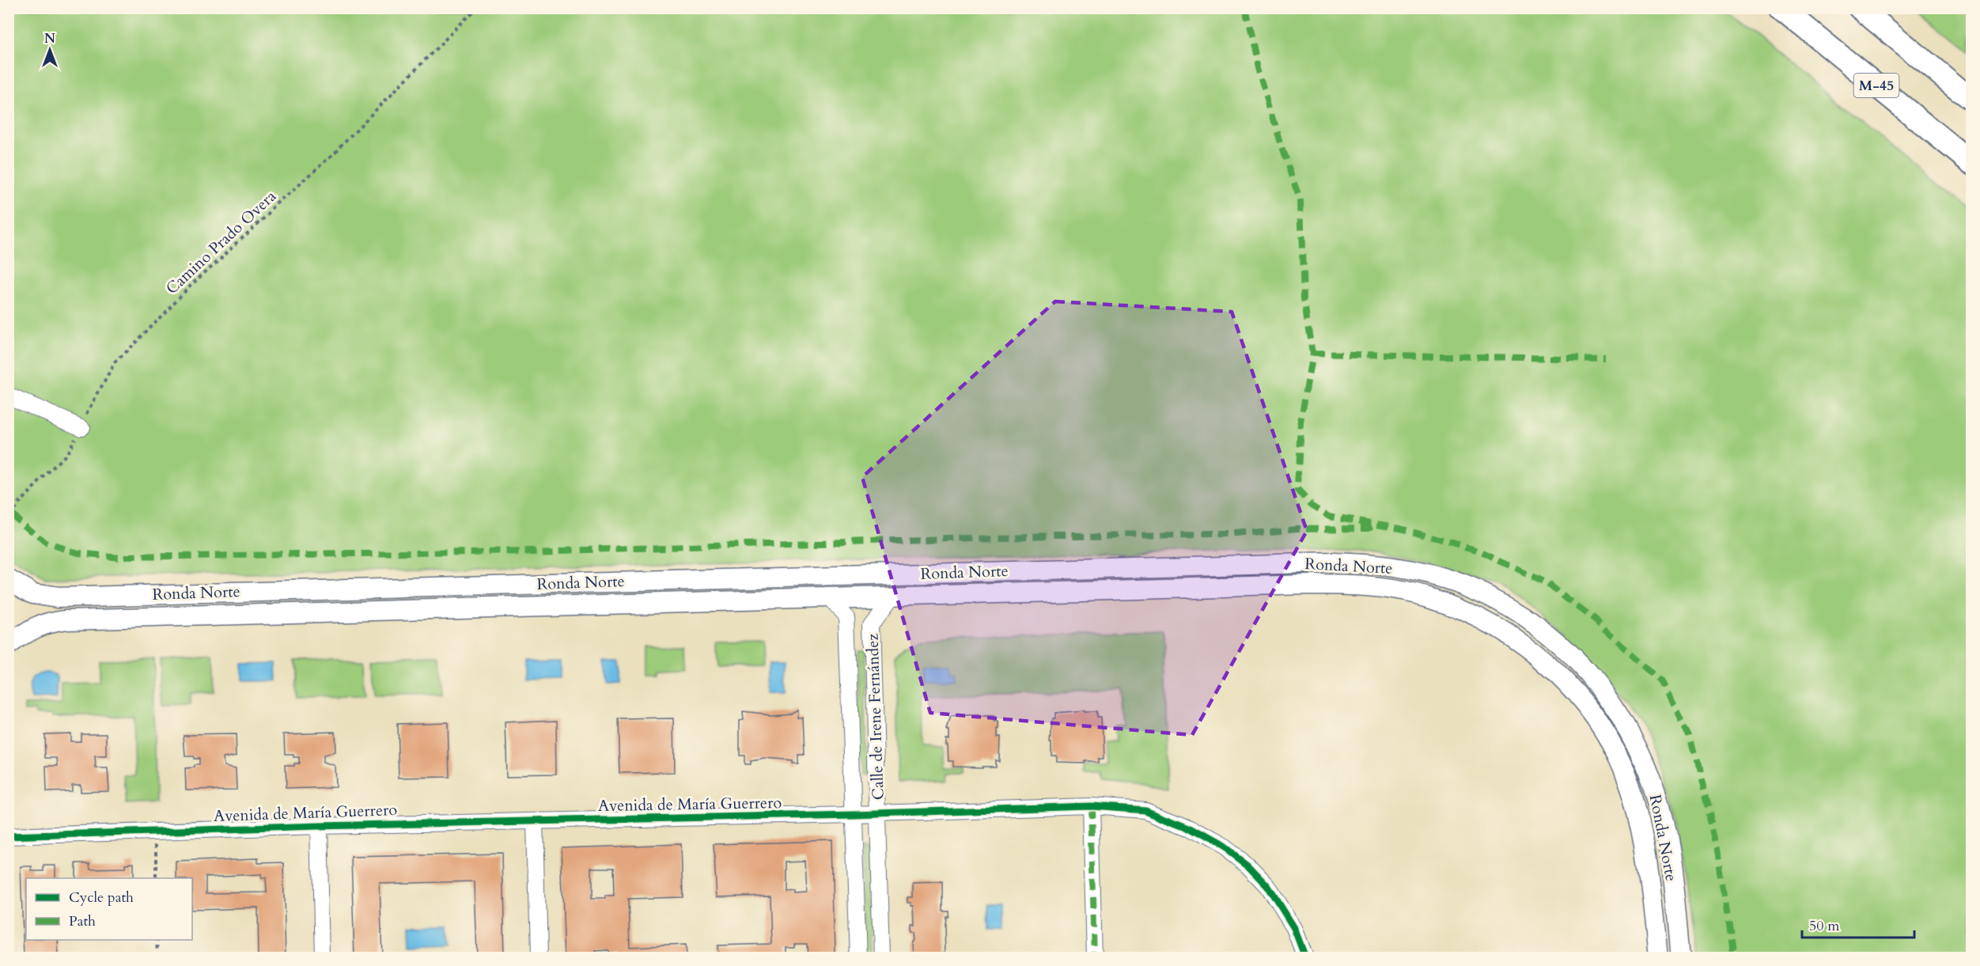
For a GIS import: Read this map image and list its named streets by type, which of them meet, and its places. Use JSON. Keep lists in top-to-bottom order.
{
  "streets": {
    "highway": ["M-45"],
    "main road": ["Ronda Norte"],
    "street": ["Calle de Irene Fernández", "Avenida de María Guerrero"],
    "path": ["Camino Prado Overa"]
  },
  "crossings": [
    ["Ronda Norte", "Calle de Irene Fernández"],
    ["Calle de Irene Fernández", "Avenida de María Guerrero"]
  ],
  "legend": ["Cycle path", "Path"],
  "scale_bar": "50 m",
  "north": "top"
}
